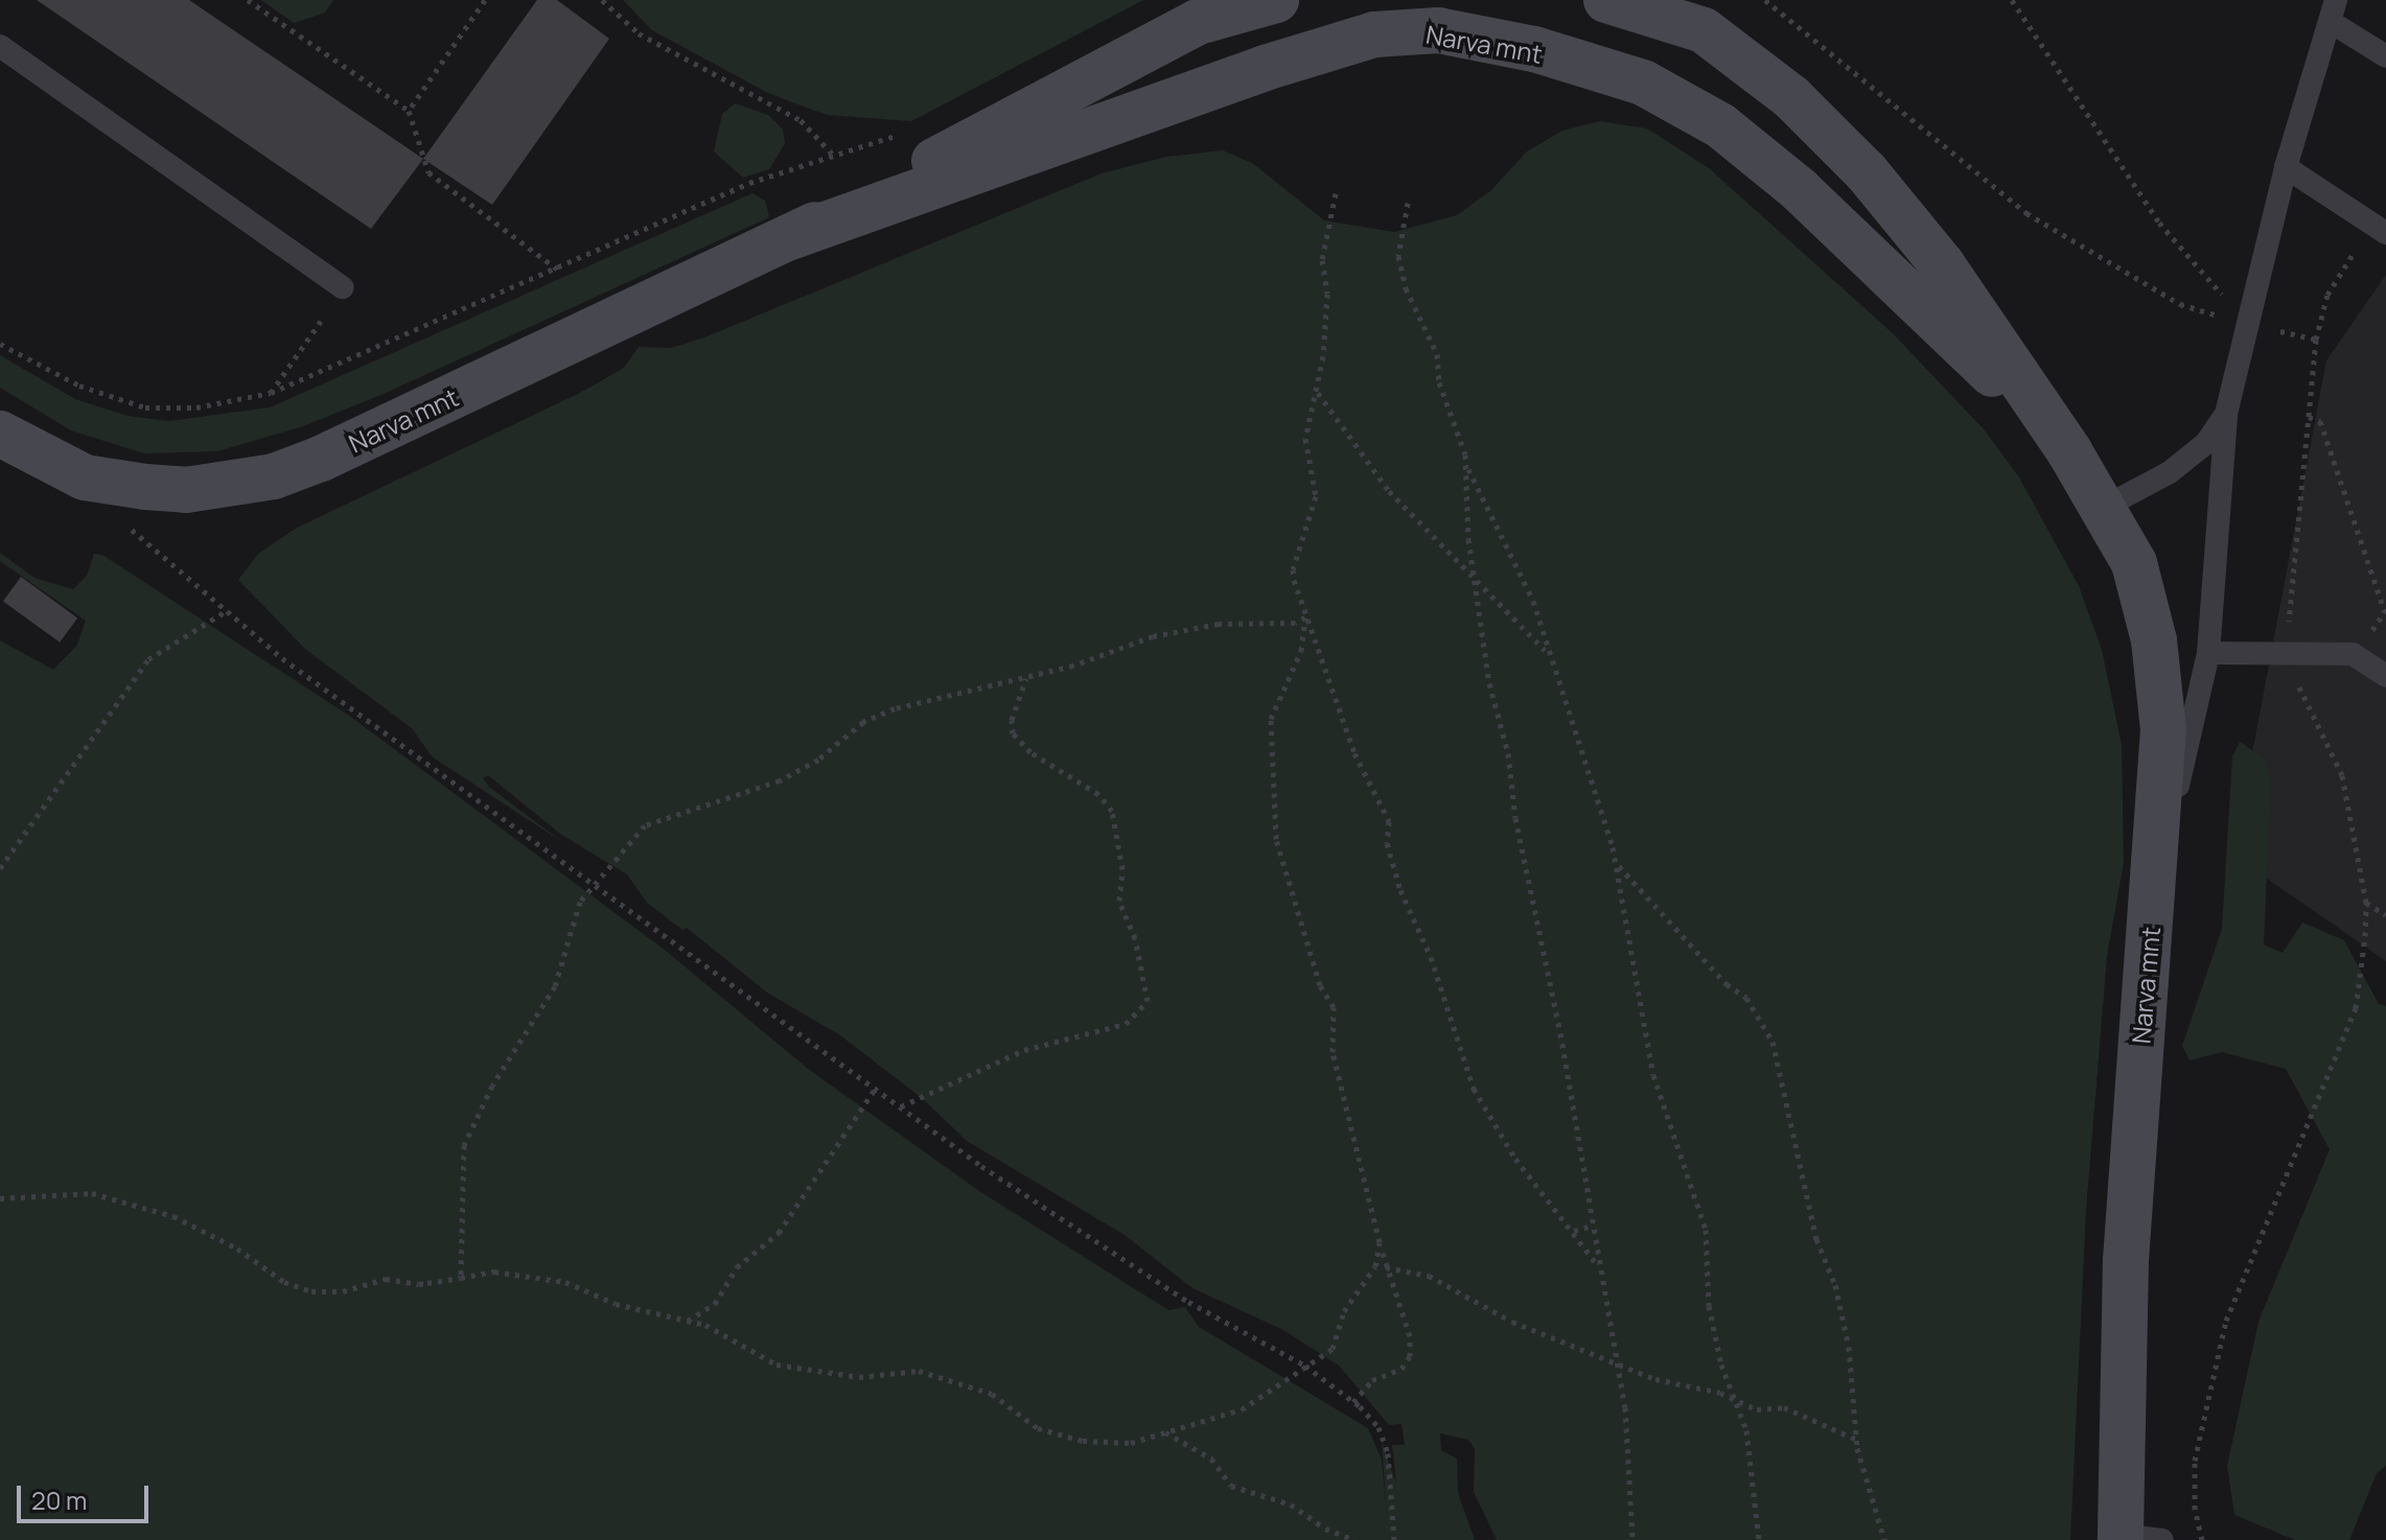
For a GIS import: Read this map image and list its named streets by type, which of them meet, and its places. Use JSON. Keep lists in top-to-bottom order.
{
  "streets": {
    "main road": ["Narva mnt"]
  },
  "scale_bar": "20 m"
}
